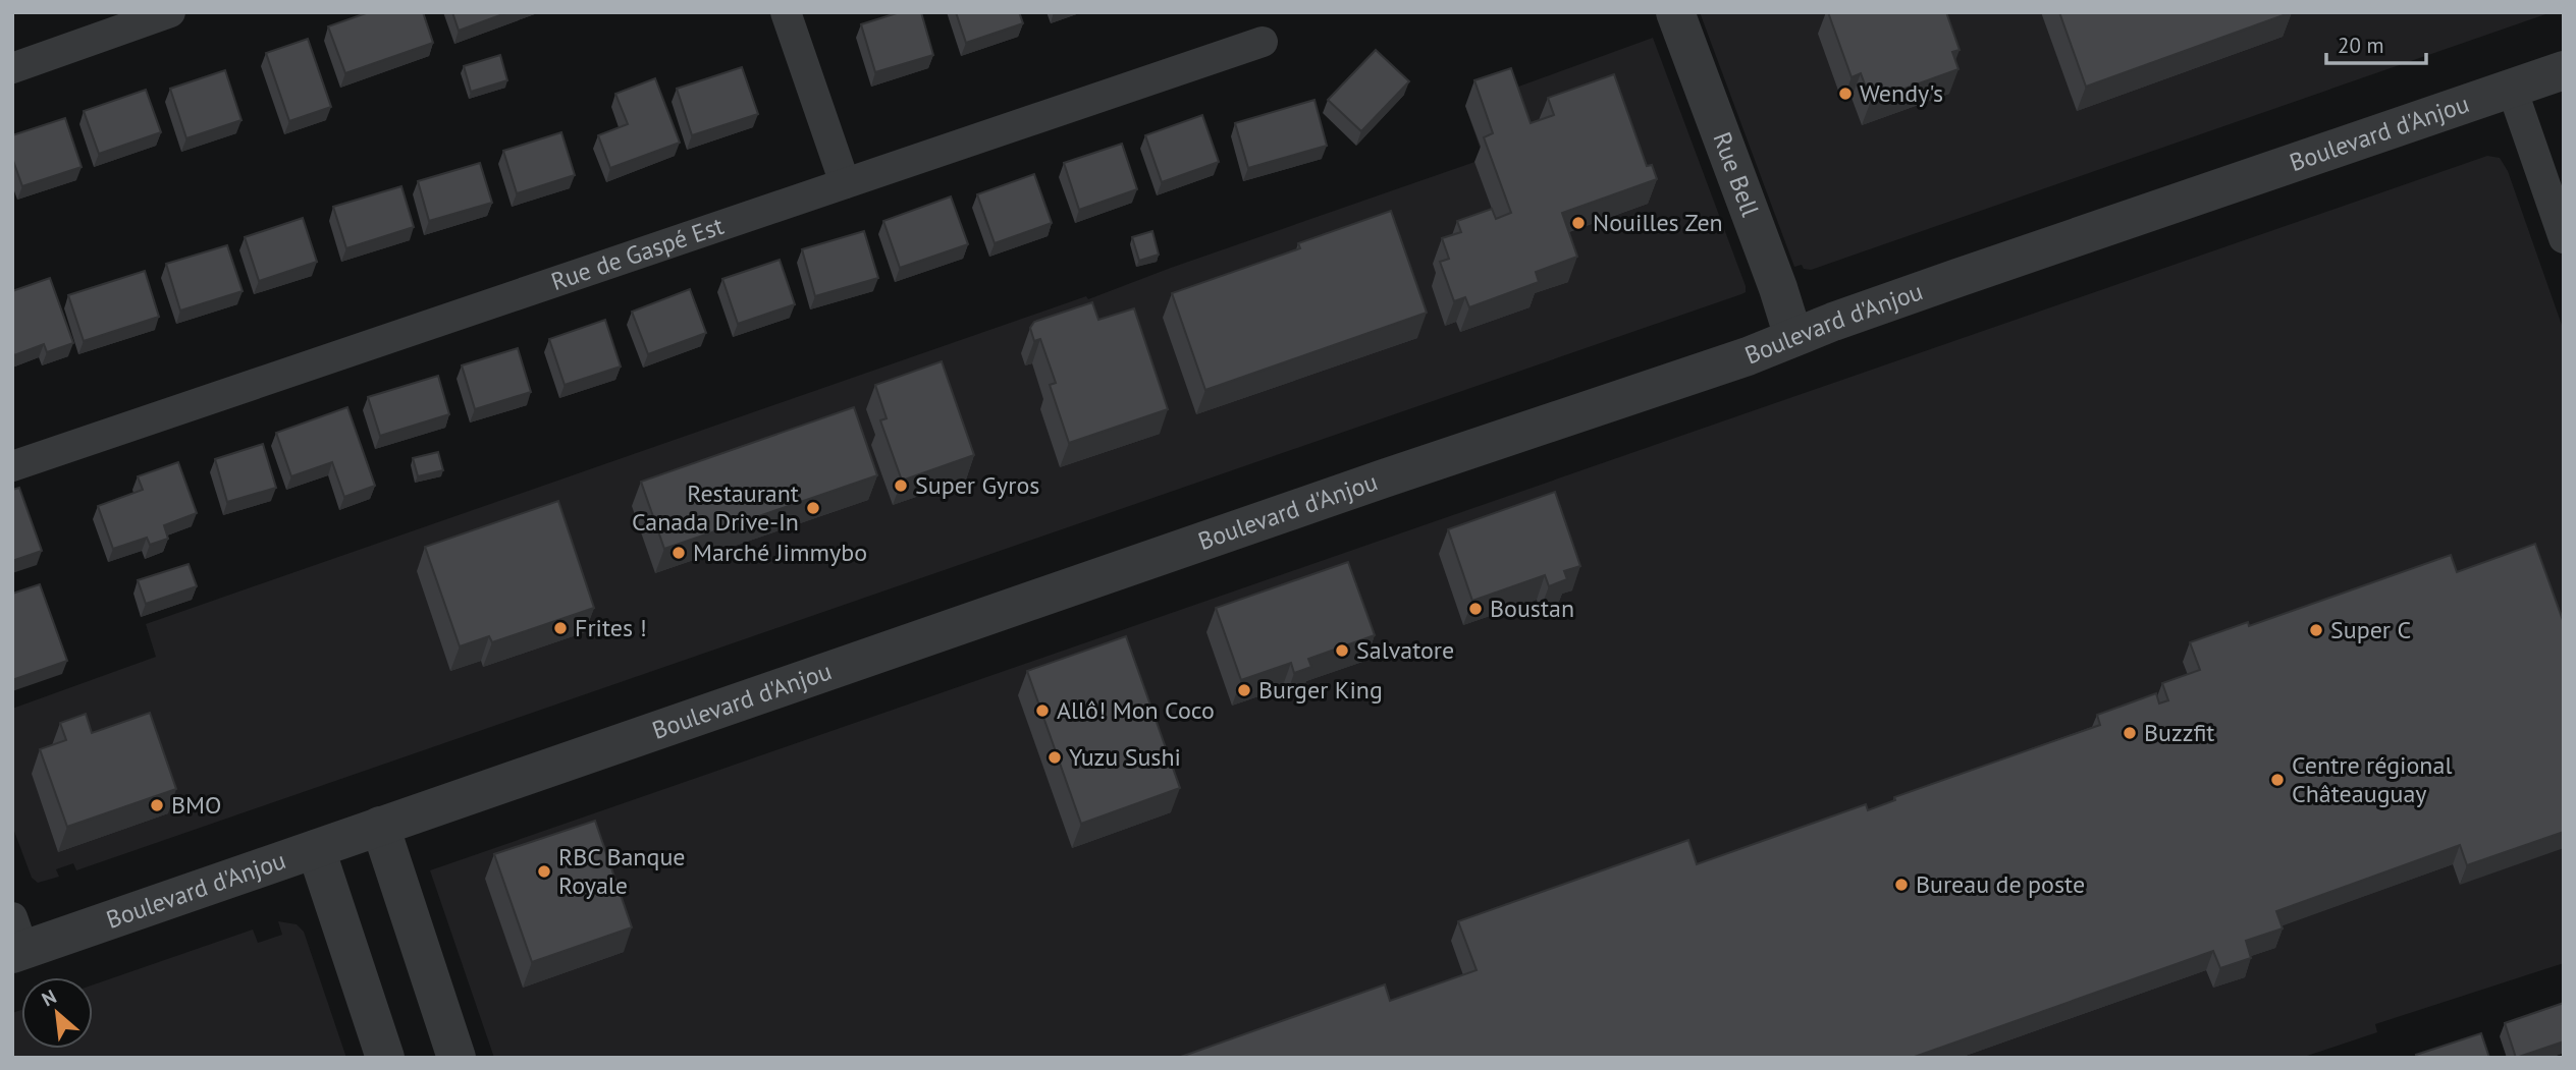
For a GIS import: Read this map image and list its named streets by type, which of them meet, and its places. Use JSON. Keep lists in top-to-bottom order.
{
  "streets": {
    "street": ["Boulevard d'Anjou", "Rue Bell", "Rue de Gaspé Est"]
  },
  "crossings": [
    ["Boulevard d'Anjou", "Rue Bell"]
  ],
  "places": [
    "Wendy's",
    "Nouilles Zen",
    "Super Gyros",
    "Restaurant Canada Drive-In",
    "Marché Jimmybo",
    "Boustan",
    "Frites !",
    "Super C",
    "Salvatore",
    "Burger King",
    "Allô! Mon Coco",
    "Buzzfit",
    "Yuzu Sushi",
    "Centre régional Châteauguay",
    "BMO",
    "RBC Banque Royale",
    "Bureau de poste"
  ],
  "scale_bar": "20 m",
  "north": "top left"
}
